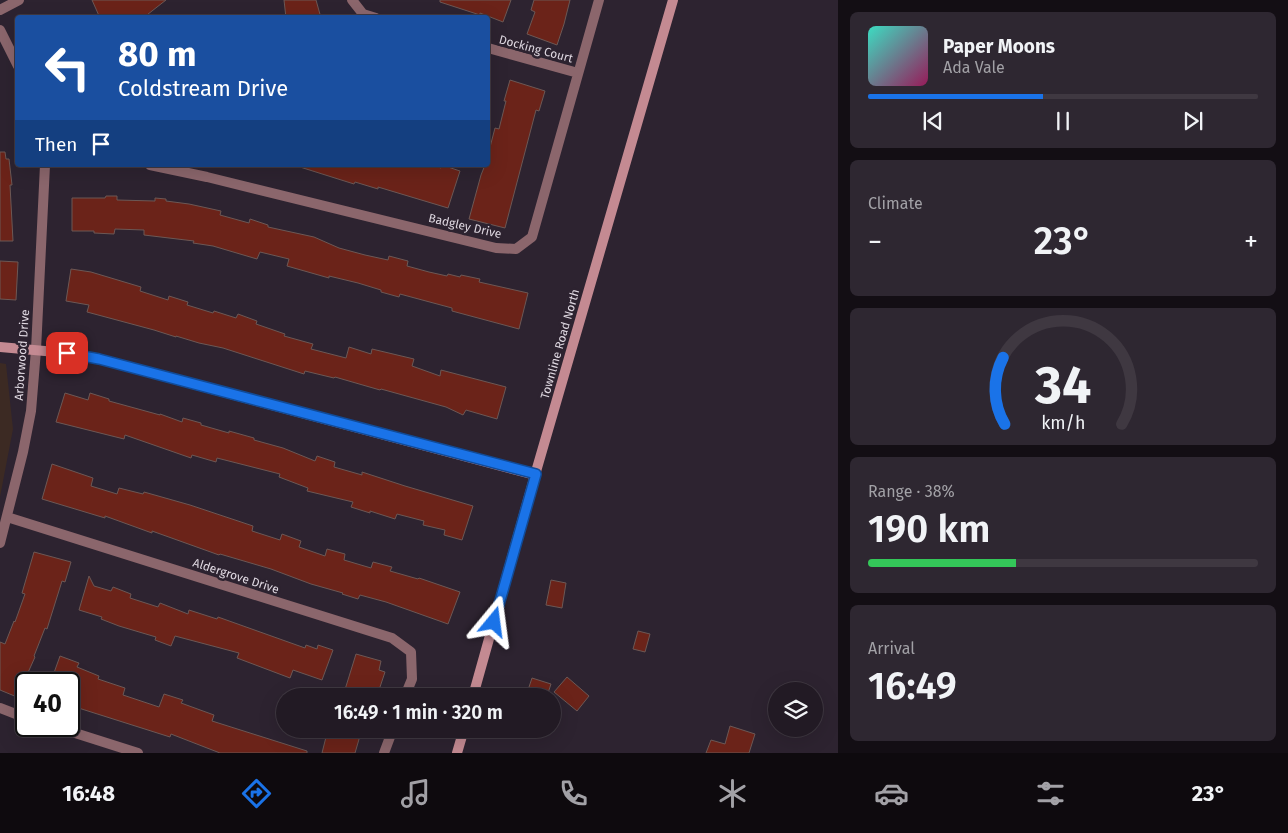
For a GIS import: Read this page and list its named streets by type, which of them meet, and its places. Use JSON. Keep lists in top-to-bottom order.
{
  "streets": {
    "street": [
      "Docking Court",
      "Badgley Drive",
      "Townline Road North",
      "Arborwood Drive",
      "Aldergrove Drive"
    ]
  },
  "crossings": [
    ["Docking Court", "Badgley Drive"],
    ["Arborwood Drive", "Aldergrove Drive"]
  ],
  "page": {
    "turn": ["80 m", "Coldstream Drive"],
    "song": ["Paper Moons", "Ada Vale"],
    "then": "Then",
    "tile": [
      "Climate",
      ["Range · 38%", "190 km"],
      ["Arrival", "16:49"]
    ],
    "heat": ["−", "23°", "+"],
    "limit": "40",
    "trip": "16:49 · 1 min · 320 m",
    "tabs": ["16:48", "23°"],
    "gauge": ["34", "km/h"]
  }
}
